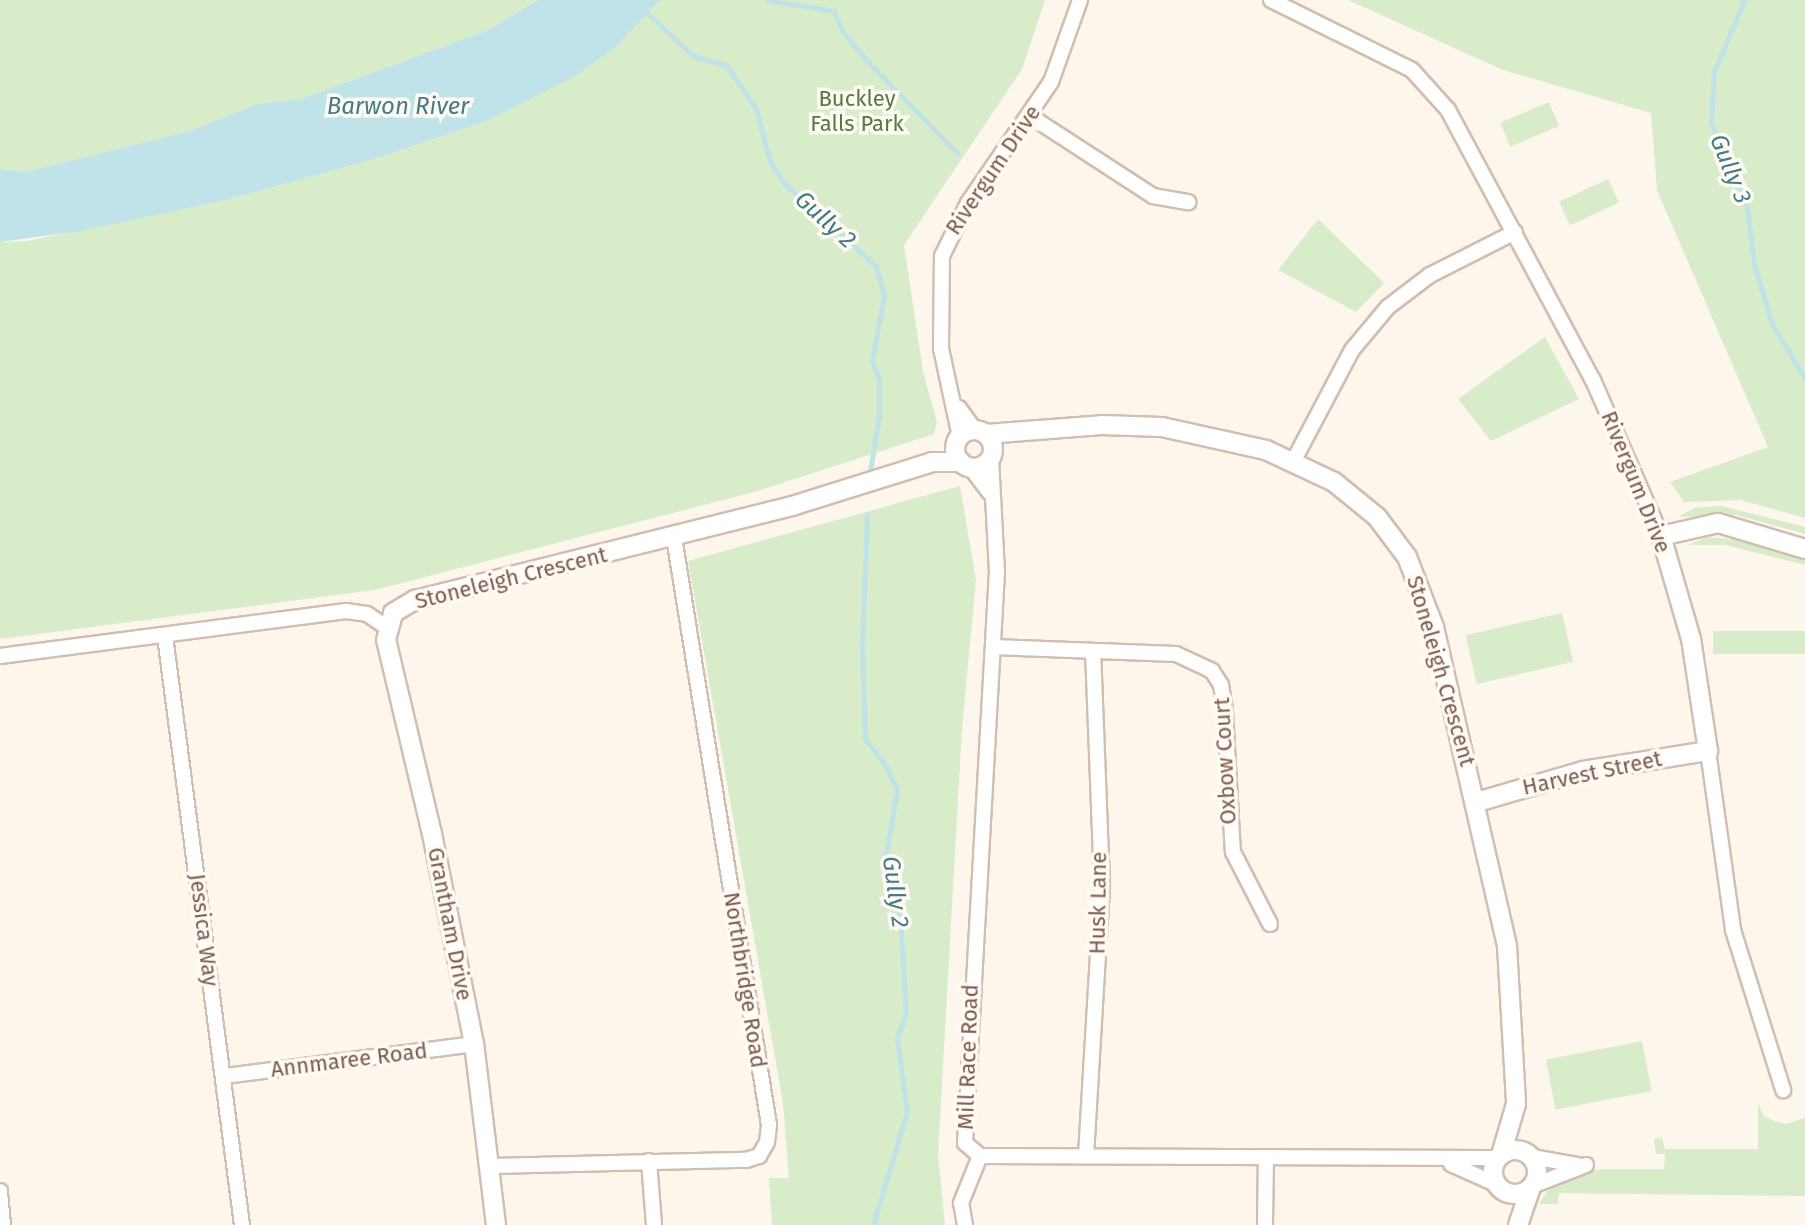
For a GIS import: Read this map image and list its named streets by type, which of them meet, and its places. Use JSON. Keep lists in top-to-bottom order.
{
  "streets": {
    "street": [
      "Rivergum Drive",
      "Stoneleigh Crescent",
      "Oxbow Court",
      "Harvest Street",
      "Husk Lane",
      "Grantham Drive",
      "Jessica Way",
      "Northbridge Road",
      "Mill Race Road",
      "Annmaree Road"
    ]
  },
  "crossings": [
    ["Rivergum Drive", "Stoneleigh Crescent"],
    ["Rivergum Drive", "Harvest Street"],
    ["Stoneleigh Crescent", "Harvest Street"],
    ["Stoneleigh Crescent", "Grantham Drive"],
    ["Stoneleigh Crescent", "Northbridge Road"],
    ["Stoneleigh Crescent", "Mill Race Road"],
    ["Oxbow Court", "Husk Lane"],
    ["Oxbow Court", "Mill Race Road"],
    ["Husk Lane", "Mill Race Road"],
    ["Grantham Drive", "Northbridge Road"],
    ["Grantham Drive", "Annmaree Road"],
    ["Jessica Way", "Annmaree Road"]
  ],
  "water": ["Barwon River", "Gully 3", "Gully 2"],
  "parks": ["Buckley Falls Park"]
}
